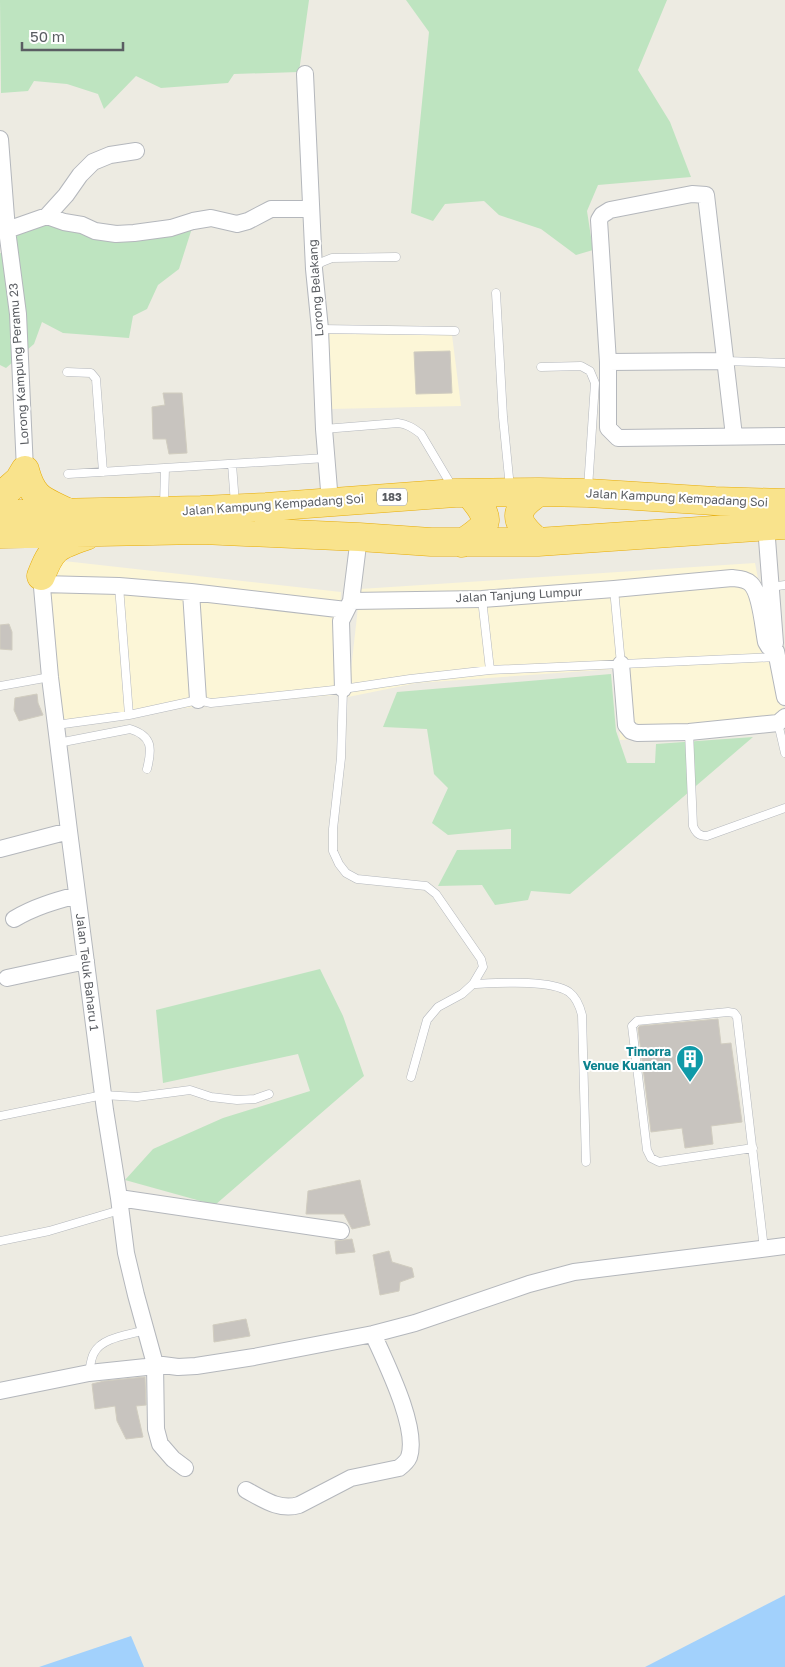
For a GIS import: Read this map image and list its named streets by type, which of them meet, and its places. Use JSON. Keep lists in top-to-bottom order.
{
  "streets": {
    "highway": ["183", "Jalan Kampung Kempadang Soi"],
    "street": [
      "Lorong Belakang",
      "Lorong Kampung Peramu 23",
      "Jalan Tanjung Lumpur",
      "Jalan Teluk Baharu 1"
    ]
  },
  "crossings": [
    ["Lorong Belakang", "Jalan Kampung Kempadang Soi"],
    ["Jalan Tanjung Lumpur", "Jalan Teluk Baharu 1"]
  ],
  "places": {
    "building": ["Timorra Venue Kuantan"]
  },
  "scale_bar": "50 m"
}
